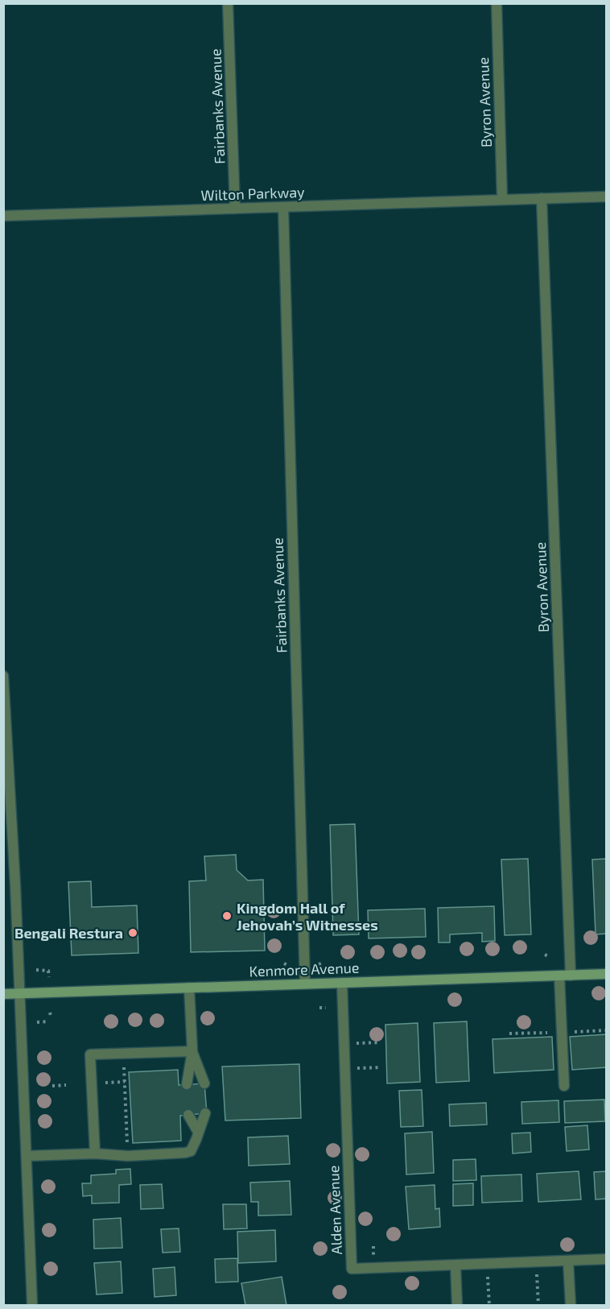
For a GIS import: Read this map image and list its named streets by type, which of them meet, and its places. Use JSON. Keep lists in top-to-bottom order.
{
  "streets": {
    "main road": ["Kenmore Avenue"],
    "street": [
      "Byron Avenue",
      "Fairbanks Avenue",
      "Wilton Parkway",
      "Alden Avenue"
    ]
  },
  "crossings": [
    ["Byron Avenue", "Wilton Parkway"],
    ["Byron Avenue", "Kenmore Avenue"],
    ["Fairbanks Avenue", "Wilton Parkway"],
    ["Fairbanks Avenue", "Kenmore Avenue"],
    ["Kenmore Avenue", "Alden Avenue"]
  ],
  "places": ["Kingdom Hall of Jehovah’s Witnesses", "Bengali Restura"]
}
